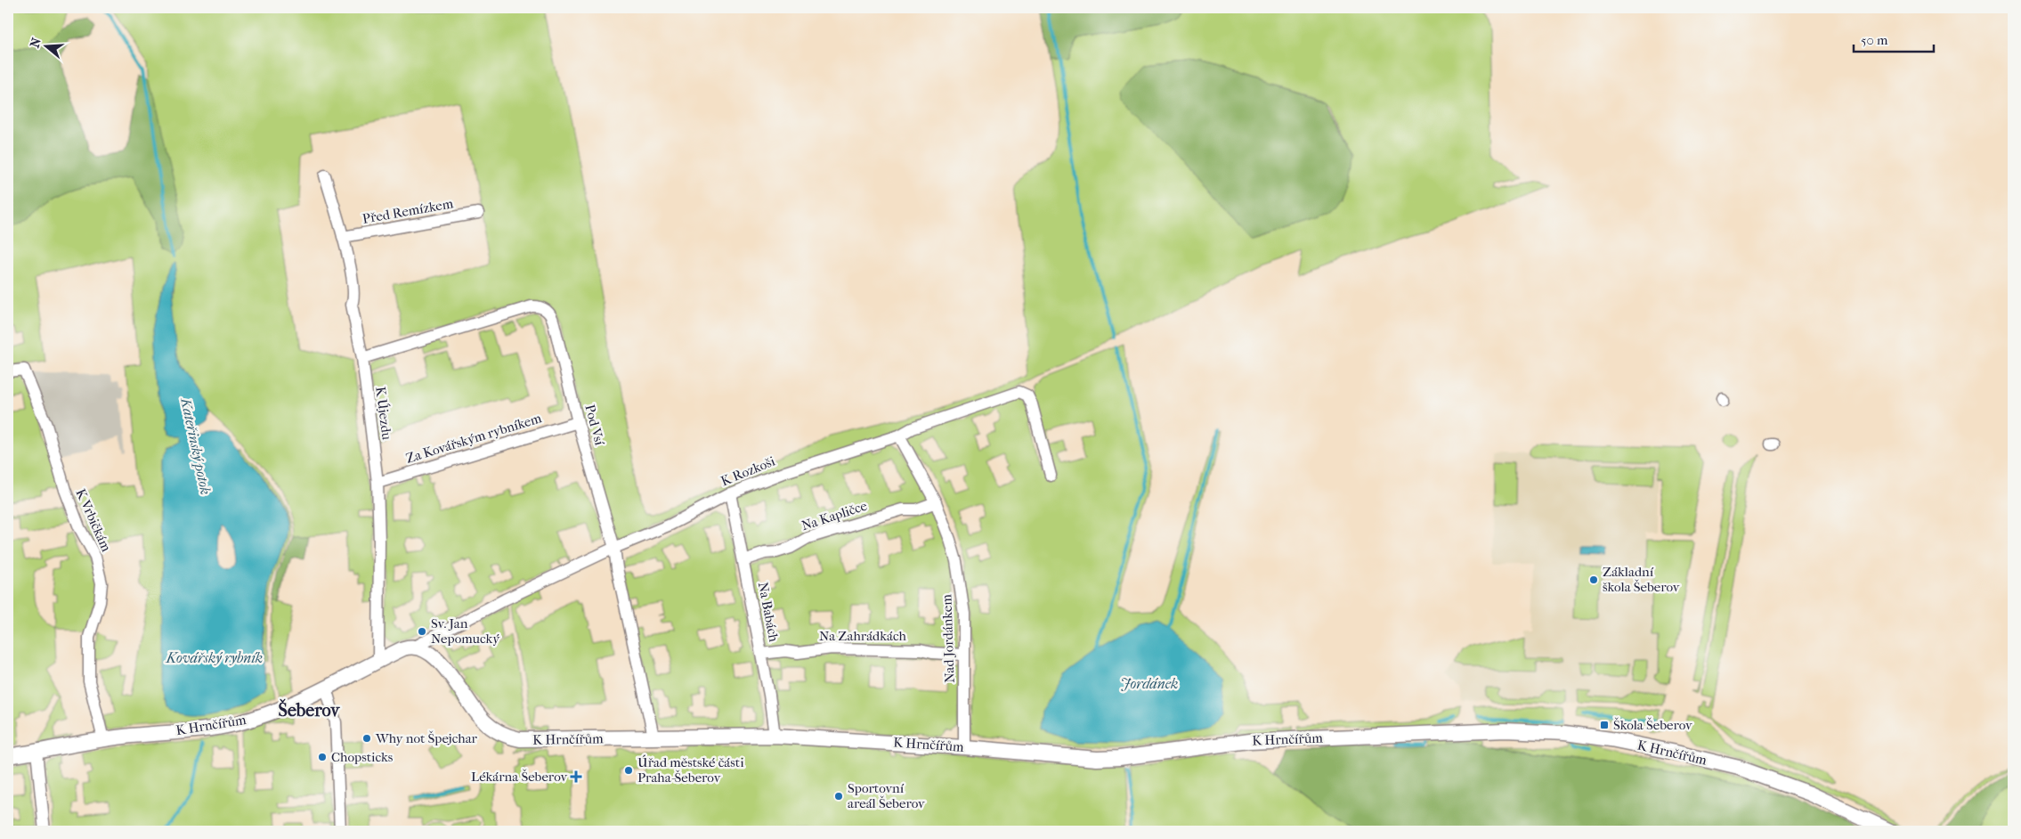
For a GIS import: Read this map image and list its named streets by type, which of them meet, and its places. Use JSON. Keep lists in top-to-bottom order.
{
  "streets": {
    "street": [
      "Před Remízkem",
      "K Újezdu",
      "Pod Vsí",
      "Za Kovářským rybníkem",
      "K Rozkoši",
      "Na Kapličce",
      "K Vrbičkám",
      "Na Babách",
      "Na Zahrádkách",
      "Nad Jordánkem",
      "K Hrnčířům"
    ]
  },
  "crossings": [
    ["Před Remízkem", "K Újezdu"],
    ["K Újezdu", "Pod Vsí"],
    ["K Újezdu", "Za Kovářským rybníkem"],
    ["K Újezdu", "K Hrnčířům"],
    ["Pod Vsí", "Za Kovářským rybníkem"],
    ["Pod Vsí", "K Rozkoši"],
    ["Pod Vsí", "K Hrnčířům"],
    ["K Rozkoši", "Na Babách"],
    ["K Rozkoši", "Nad Jordánkem"],
    ["K Rozkoši", "K Hrnčířům"],
    ["Na Kapličce", "Na Babách"],
    ["Na Kapličce", "Nad Jordánkem"],
    ["K Vrbičkám", "K Hrnčířům"],
    ["Na Babách", "Na Zahrádkách"],
    ["Na Babách", "K Hrnčířům"],
    ["Na Zahrádkách", "Nad Jordánkem"],
    ["Nad Jordánkem", "K Hrnčířům"]
  ],
  "districts": ["Šeberov"],
  "water": ["Kateřinský potok", "Kovářský rybník", "Jordánek"],
  "places": {
    "other": [
      "Základní škola Šeberov",
      "Sv. Jan Nepomucký",
      "Why not Špejchar",
      "Chopsticks",
      "Úřad městské části Praha-Šeberov",
      "Sportovní areál Šeberov"
    ],
    "transit": ["Škola Šeberov"],
    "health": ["Lékárna Šeberov"]
  },
  "scale_bar": "50 m",
  "north": "left"
}
